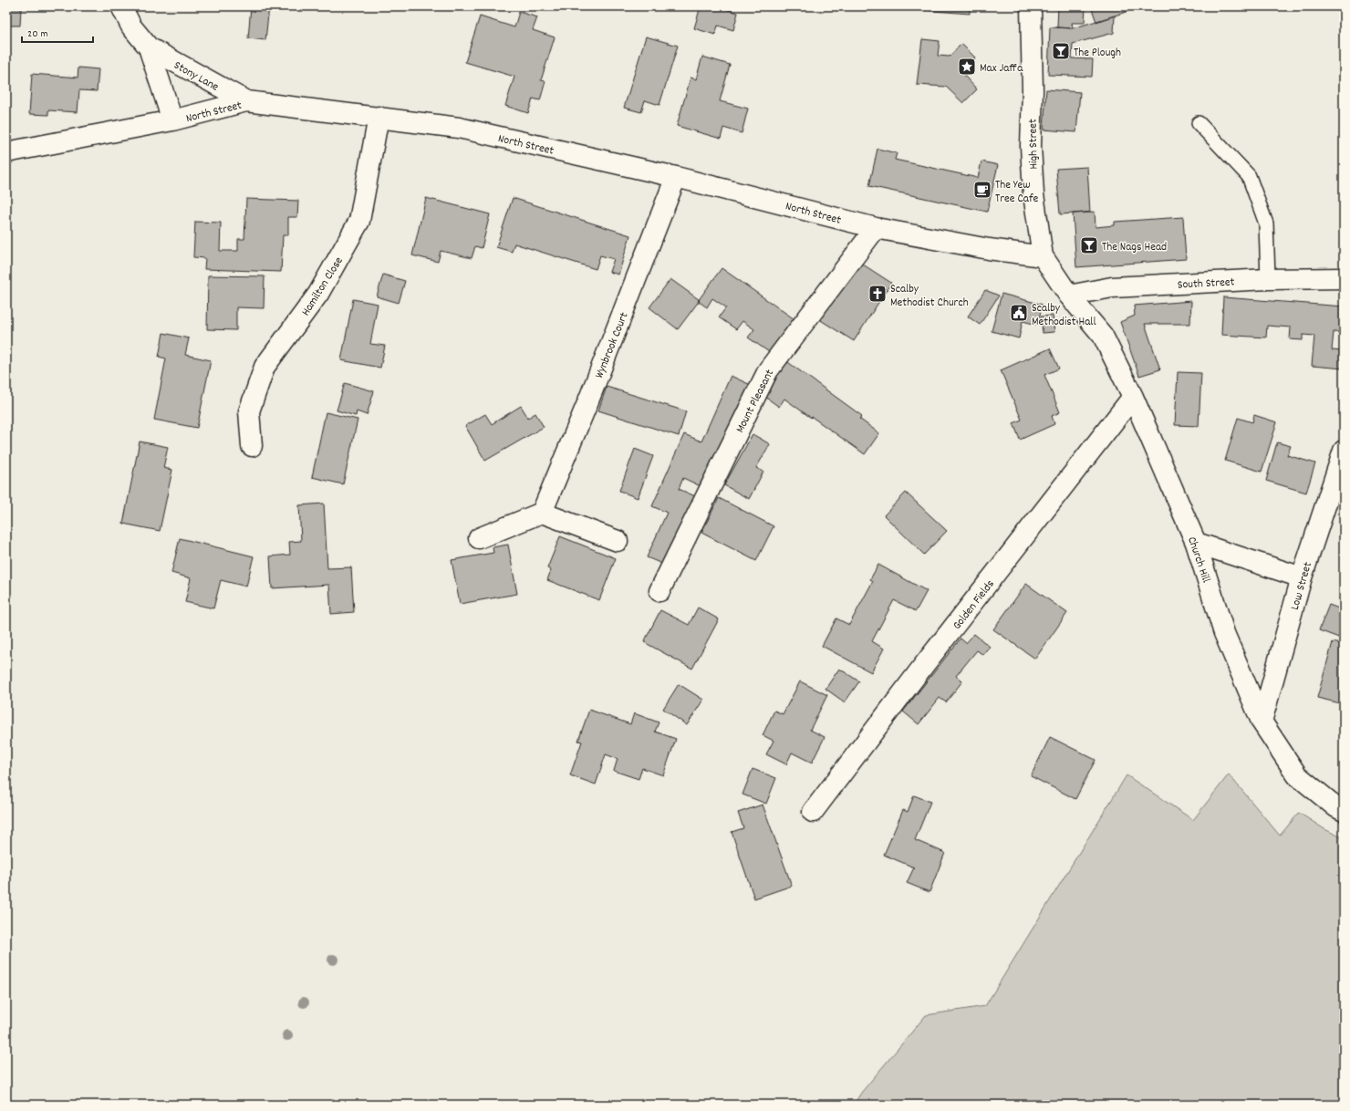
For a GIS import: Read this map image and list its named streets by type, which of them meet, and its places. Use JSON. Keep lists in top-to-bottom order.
{
  "streets": {
    "street": [
      "Stony Lane",
      "North Street",
      "High Street",
      "South Street",
      "Hamilton Close",
      "Wynbrook Court",
      "Mount Pleasant",
      "Church Hill",
      "Low Street",
      "Golden Fields"
    ]
  },
  "crossings": [
    ["Stony Lane", "North Street"],
    ["North Street", "High Street"],
    ["North Street", "Hamilton Close"],
    ["North Street", "Wynbrook Court"],
    ["North Street", "Mount Pleasant"],
    ["High Street", "South Street"],
    ["High Street", "Church Hill"],
    ["South Street", "Church Hill"],
    ["Church Hill", "Low Street"],
    ["Church Hill", "Golden Fields"]
  ],
  "places": {
    "bar": ["The Plough", "The Nags Head"],
    "place": ["Max Jaffa"],
    "cafe": ["The Yew Tree Cafe"],
    "church": ["Scalby Methodist Church"],
    "public building": ["Scalby Methodist Hall"]
  },
  "scale_bar": "20 m"
}
